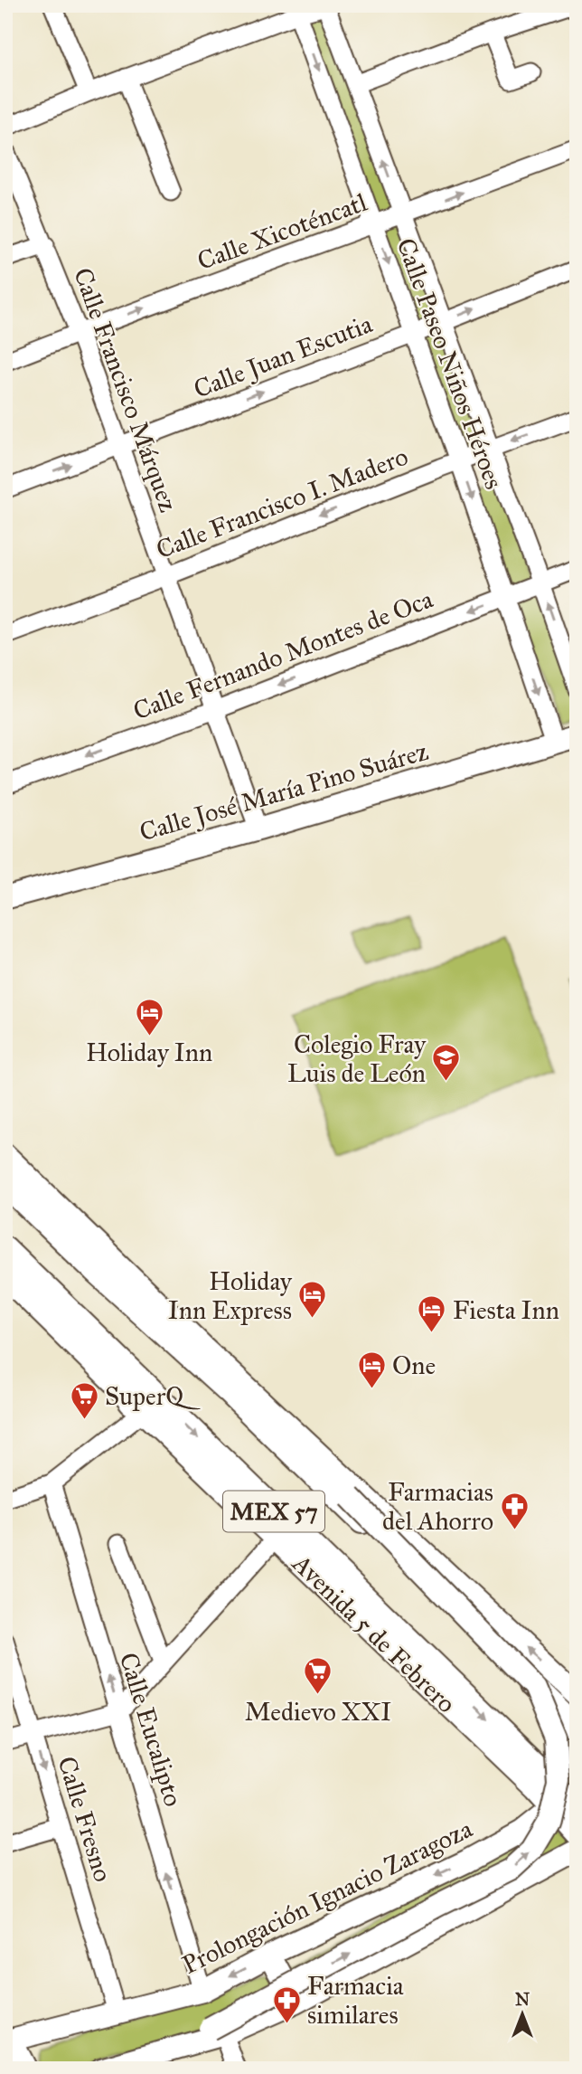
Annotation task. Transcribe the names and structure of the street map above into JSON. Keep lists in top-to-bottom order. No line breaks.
{"streets":{"highway":["MEX 57","Avenida 5 de Febrero"],"main road":["Calle José María Pino Suárez","Prolongación Ignacio Zaragoza"],"street":["Calle Xicoténcatl","Calle Juan Escutia","Calle Paseo Niños Héroes","Calle Francisco Márquez","Calle Francisco I. Madero","Calle Fernando Montes de Oca","Calle Eucalipto","Calle Fresno"]},"crossings":[["Calle Xicoténcatl","Calle Paseo Niños Héroes"],["Calle Xicoténcatl","Calle Francisco Márquez"],["Calle Juan Escutia","Calle Paseo Niños Héroes"],["Calle Juan Escutia","Calle Francisco Márquez"],["Calle Paseo Niños Héroes","Calle Francisco I. Madero"],["Calle Paseo Niños Héroes","Calle Fernando Montes de Oca"],["Calle Paseo Niños Héroes","Calle José María Pino Suárez"],["Calle Francisco Márquez","Calle Francisco I. Madero"],["Calle Francisco Márquez","Calle Fernando Montes de Oca"],["Calle Francisco Márquez","Calle José María Pino Suárez"],["Avenida 5 de Febrero","Prolongación Ignacio Zaragoza"],["Calle Eucalipto","Prolongación Ignacio Zaragoza"],["Calle Fresno","Prolongación Ignacio Zaragoza"]],"one_way":["Calle Juan Escutia","Calle Francisco I. Madero","Calle Fernando Montes de Oca","Calle Eucalipto"],"places":{"hotel":["Holiday Inn","Holiday Inn Express","Fiesta Inn","One"],"school or university":["Colegio Fray Luis de León"],"supermarket":["SuperQ","Medievo XXI"],"pharmacy":["Farmacias del Ahorro","Farmacia similares"]},"north":"top"}
